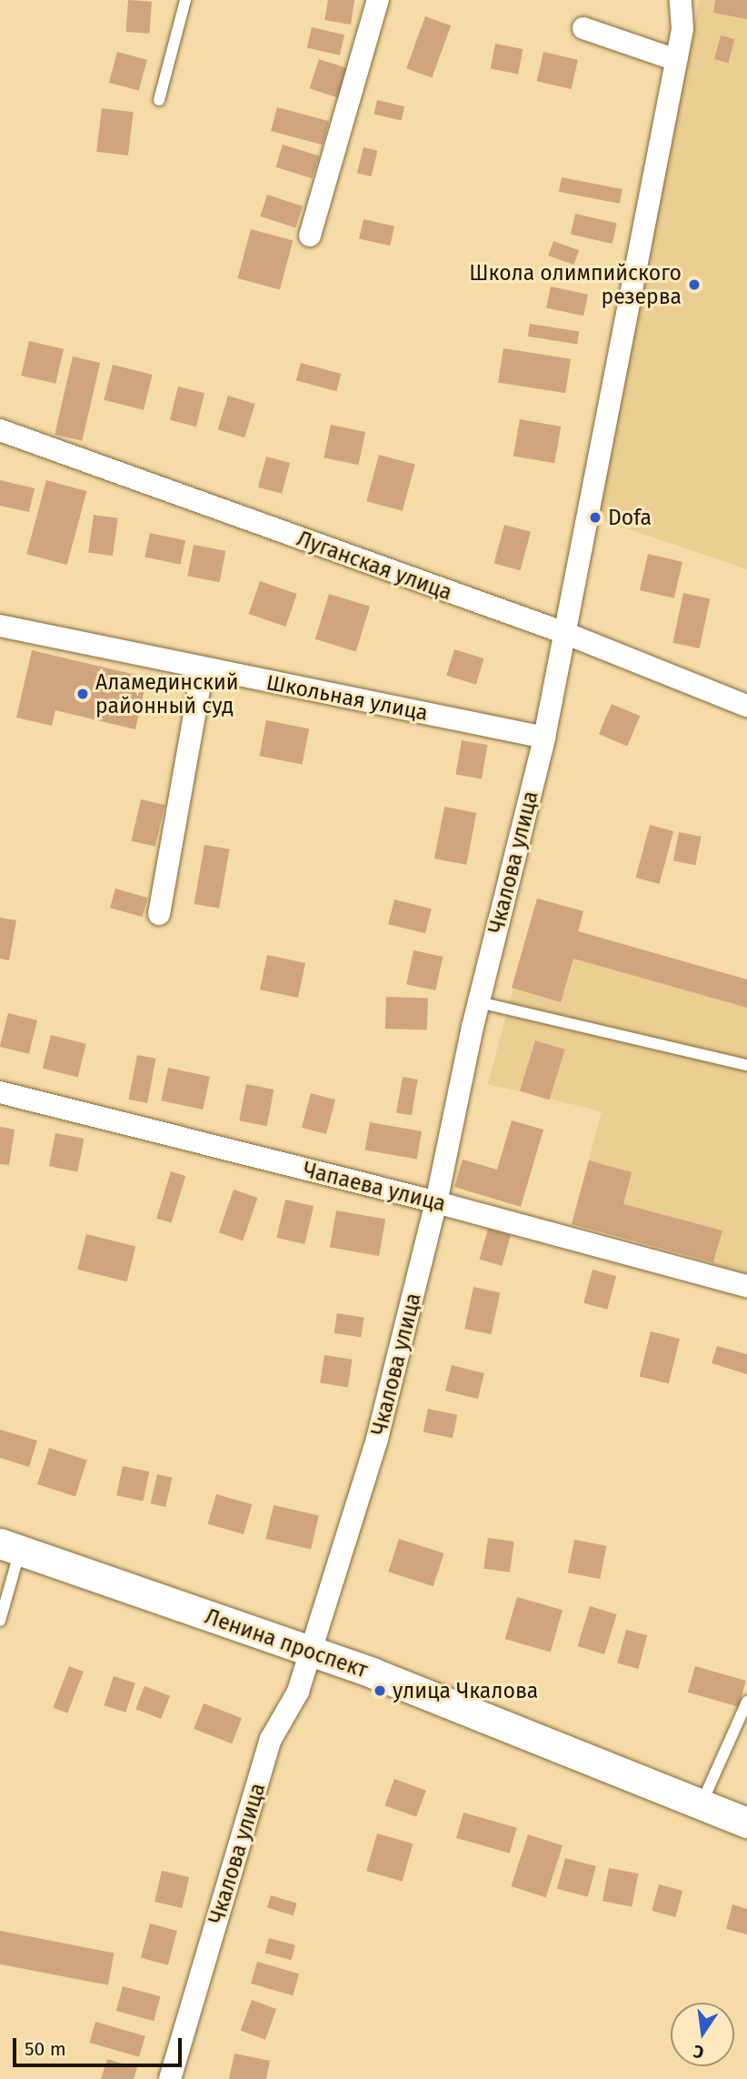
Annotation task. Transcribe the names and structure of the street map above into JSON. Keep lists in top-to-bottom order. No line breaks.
{"streets":{"main road":["Ленина проспект"],"street":["Луганская улица","Школьная улица","Чкалова улица","Чапаева улица"]},"crossings":[["Луганская улица","Чкалова улица"],["Школьная улица","Чкалова улица"],["Чкалова улица","Чапаева улица"],["Чкалова улица","Ленина проспект"]],"places":["Школа олимпийского резерва","Dofa","Аламединский районный суд","улица Чкалова"],"scale_bar":"50 m","north":"bottom"}
